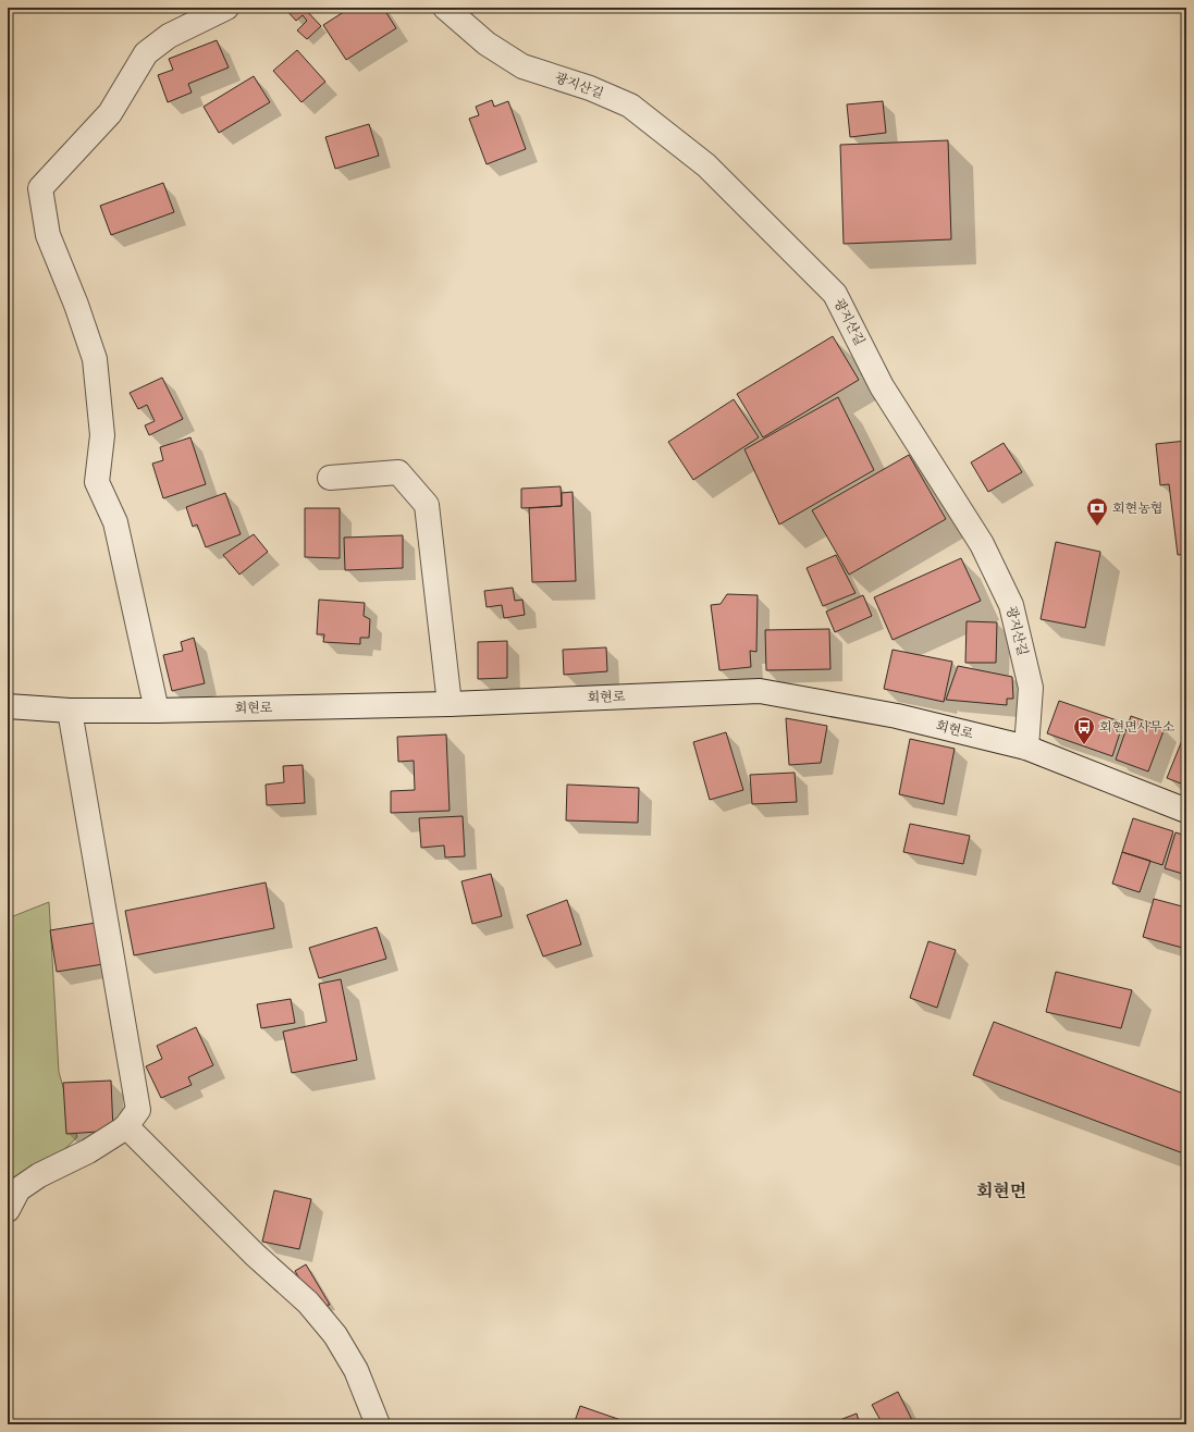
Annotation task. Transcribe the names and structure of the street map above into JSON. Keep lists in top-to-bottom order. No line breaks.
{"streets":{"street":["광지산길","회현로"]},"crossings":[["광지산길","회현로"]],"districts":["회현면"],"places":{"bank":["회현농협"],"bus stop":["회현면사무소"]}}
